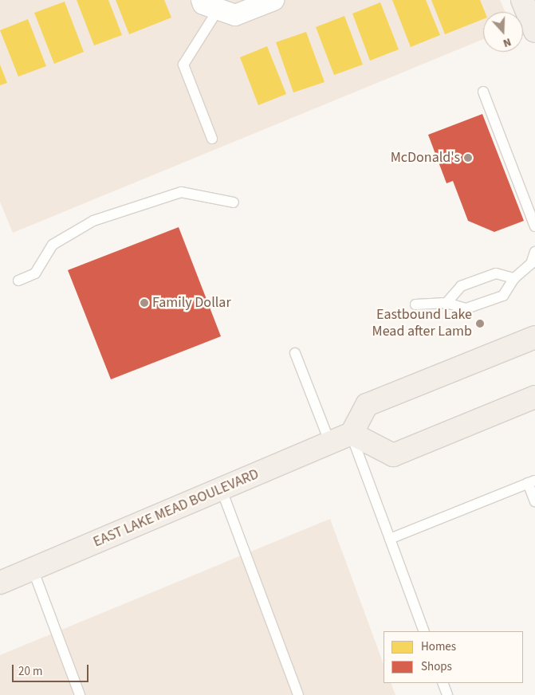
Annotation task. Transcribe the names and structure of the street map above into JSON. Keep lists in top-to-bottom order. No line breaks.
{"streets":{"main road":["EAST LAKE MEAD BOULEVARD"]},"places":["McDonald's","Family Dollar","Eastbound Lake Mead after Lamb"],"legend":["Homes","Shops"],"scale_bar":"20 m","north":"bottom"}
